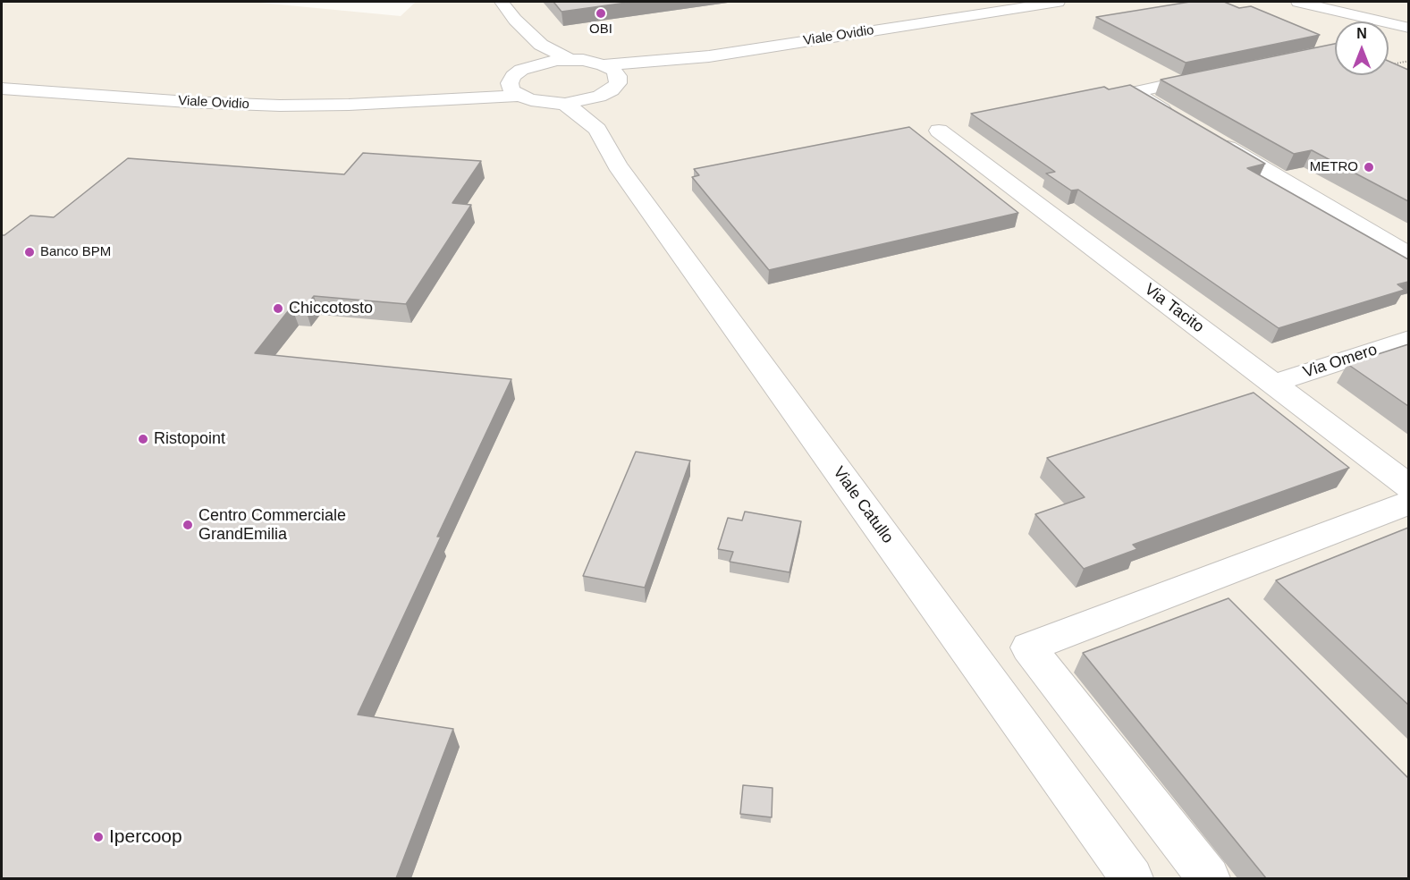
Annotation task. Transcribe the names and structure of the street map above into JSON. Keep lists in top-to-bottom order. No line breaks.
{"streets":{"street":["Viale Ovidio","Via Tacito","Via Omero","Viale Catullo"]},"crossings":[["Via Tacito","Via Omero"]],"places":["OBI","METRO","Banco BPM","Chiccotosto","Ristopoint","Centro Commerciale GrandEmilia","Ipercoop"],"north":"top"}
